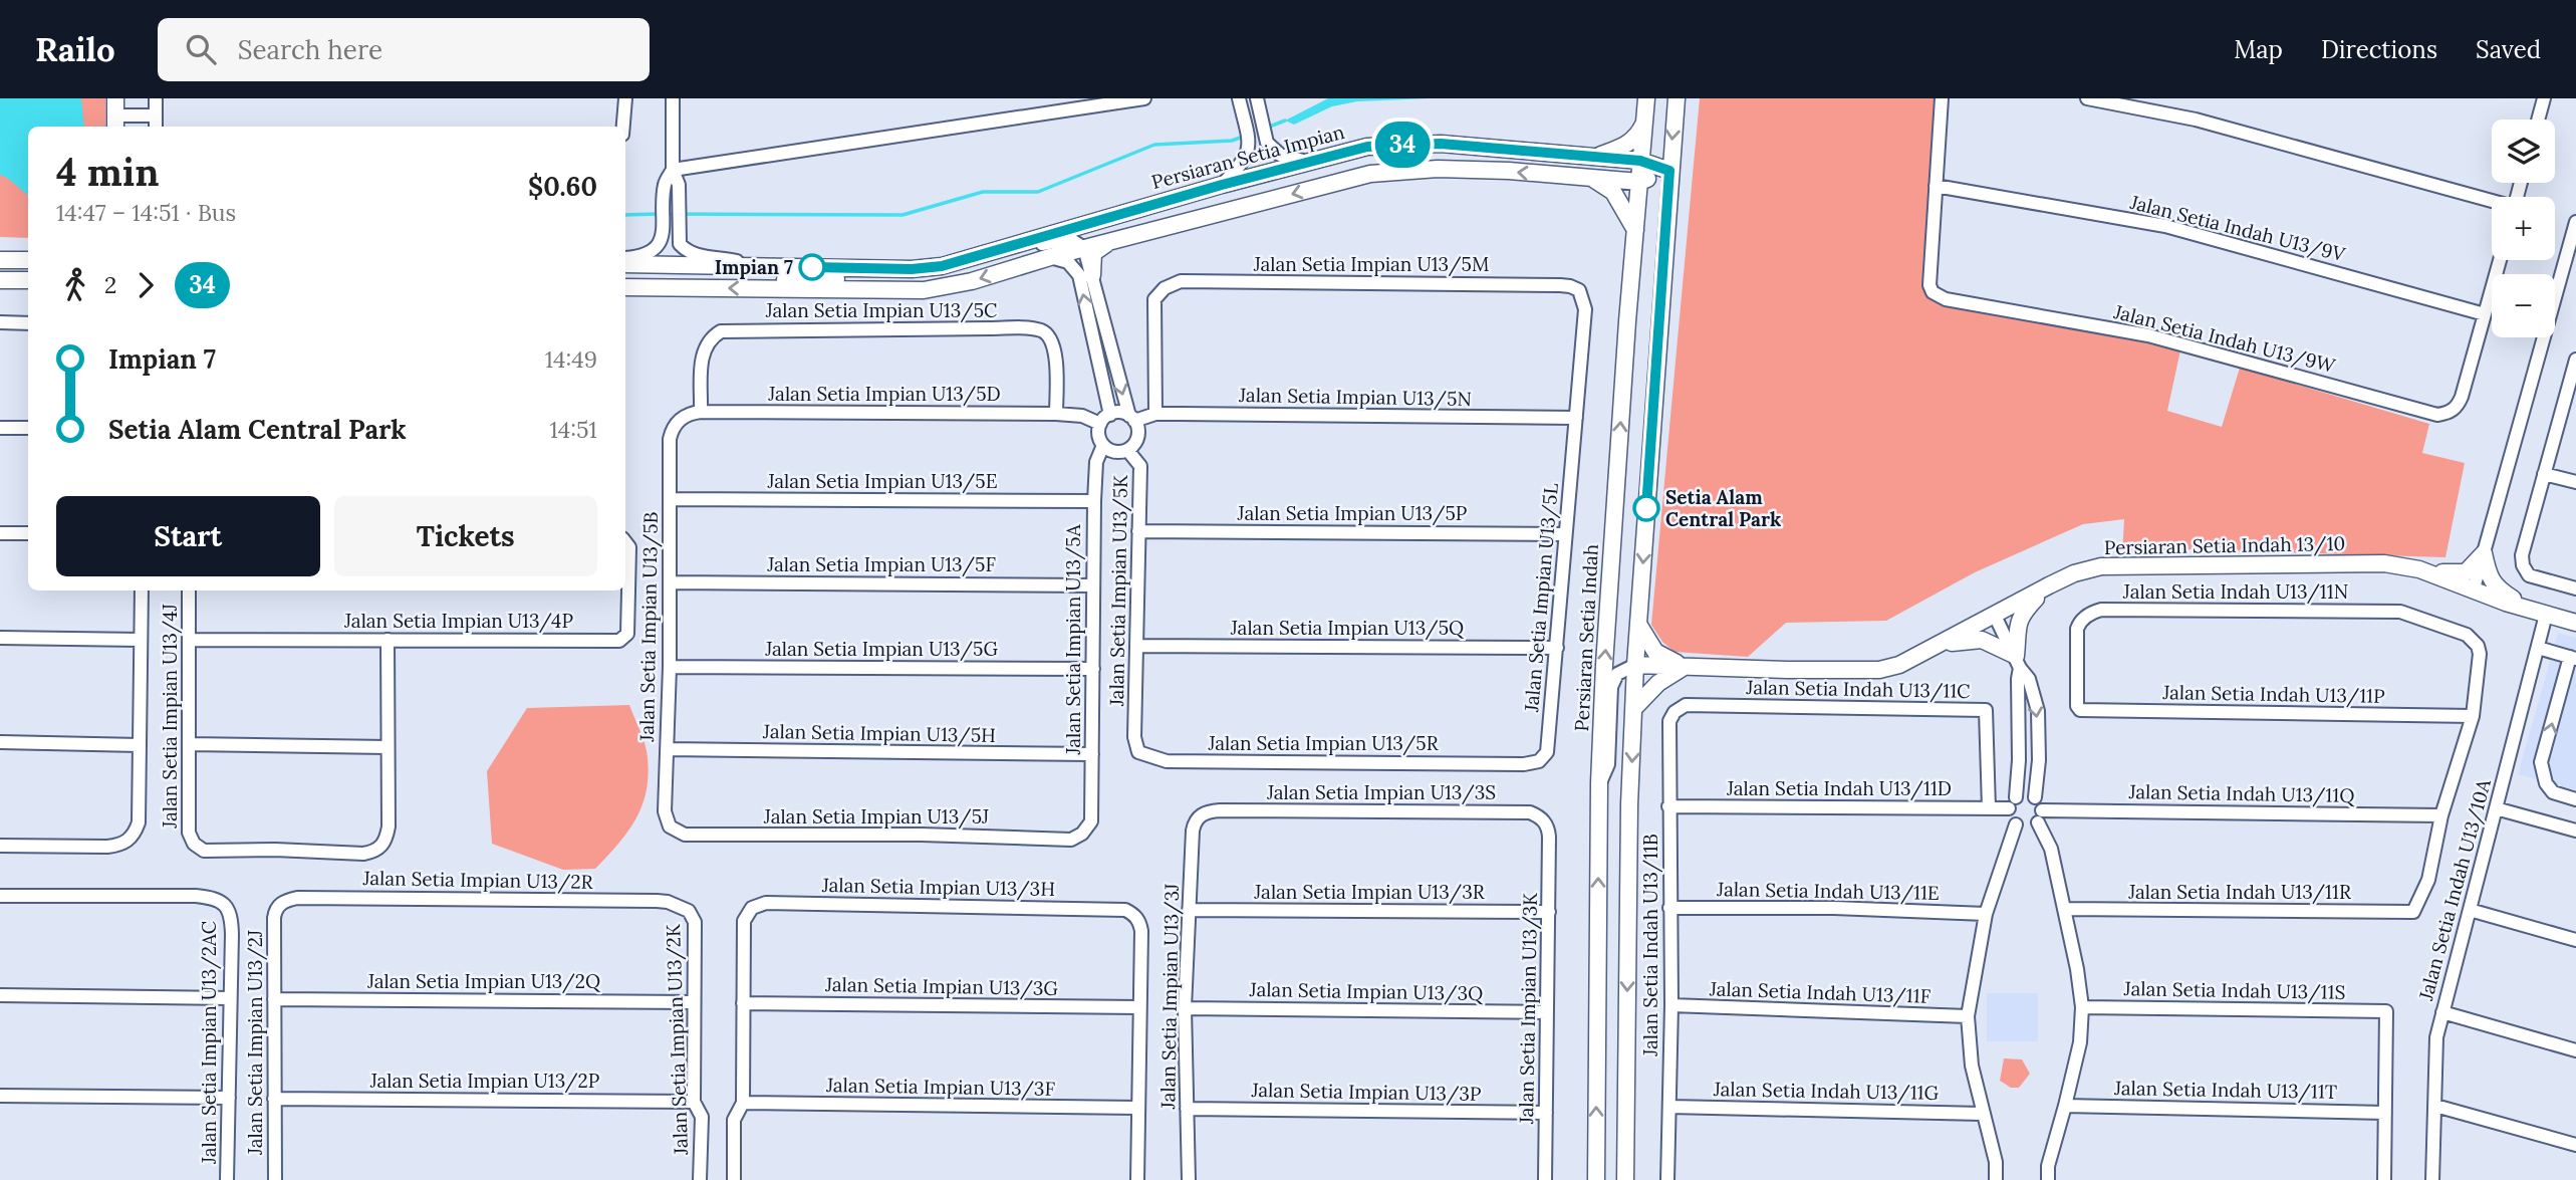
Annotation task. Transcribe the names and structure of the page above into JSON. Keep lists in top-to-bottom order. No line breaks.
{"streets":{"street":["Persiaran Setia Impian","Jalan Setia Indah U13/9V","Jalan Setia Impian U13/5M","Jalan Setia Impian U13/5C","Jalan Setia Indah U13/9W","Jalan Setia Impian U13/5D","Jalan Setia Impian U13/5N","Jalan Setia Impian U13/5E","Jalan Setia Impian U13/5P","Persiaran Setia Indah 13/10","Jalan Setia Impian U13/5F","Jalan Setia Impian U13/5K","Jalan Setia Indah U13/11N","Jalan Setia Impian U13/5L","Jalan Setia Impian U13/4P","Jalan Setia Impian U13/5B","Jalan Setia Impian U13/5Q","Persiaran Setia Indah","Jalan Setia Impian U13/5A","Jalan Setia Impian U13/5G","Jalan Setia Indah U13/11C","Jalan Setia Indah U13/11P","Jalan Setia Impian U13/4J","Jalan Setia Impian U13/5H","Jalan Setia Impian U13/5R","Jalan Setia Indah U13/11D","Jalan Setia Impian U13/3S","Jalan Setia Indah U13/11Q","Jalan Setia Impian U13/5J","Jalan Setia Impian U13/2R","Jalan Setia Impian U13/3H","Jalan Setia Indah U13/10A","Jalan Setia Indah U13/11E","Jalan Setia Impian U13/3R","Jalan Setia Indah U13/11R","Jalan Setia Indah U13/11B","Jalan Setia Impian U13/2Q","Jalan Setia Impian U13/3G","Jalan Setia Indah U13/11S","Jalan Setia Impian U13/3Q","Jalan Setia Indah U13/11F","Jalan Setia Impian U13/3J","Jalan Setia Impian U13/3K","Jalan Setia Impian U13/2K","Jalan Setia Impian U13/2AC","Jalan Setia Impian U13/2J","Jalan Setia Impian U13/2P","Jalan Setia Impian U13/3F","Jalan Setia Indah U13/11T","Jalan Setia Indah U13/11G","Jalan Setia Impian U13/3P"]},"crossings":[["Persiaran Setia Impian","Persiaran Setia Indah"],["Jalan Setia Indah U13/9V","Jalan Setia Indah U13/9W"],["Jalan Setia Impian U13/5M","Jalan Setia Impian U13/5N"],["Jalan Setia Impian U13/5M","Jalan Setia Impian U13/5L"],["Jalan Setia Impian U13/5C","Jalan Setia Impian U13/5D"],["Jalan Setia Impian U13/5D","Jalan Setia Impian U13/5N"],["Jalan Setia Impian U13/5D","Jalan Setia Impian U13/5K"],["Jalan Setia Impian U13/5D","Jalan Setia Impian U13/5B"],["Jalan Setia Impian U13/5D","Jalan Setia Impian U13/5A"],["Jalan Setia Impian U13/5N","Jalan Setia Impian U13/5K"],["Jalan Setia Impian U13/5N","Jalan Setia Impian U13/5L"],["Jalan Setia Impian U13/5N","Jalan Setia Impian U13/5A"],["Jalan Setia Impian U13/5E","Jalan Setia Impian U13/5B"],["Jalan Setia Impian U13/5E","Jalan Setia Impian U13/5A"],["Jalan Setia Impian U13/5P","Jalan Setia Impian U13/5K"],["Jalan Setia Impian U13/5P","Jalan Setia Impian U13/5L"],["Persiaran Setia Indah 13/10","Jalan Setia Indah U13/10A"],["Jalan Setia Impian U13/5F","Jalan Setia Impian U13/5B"],["Jalan Setia Impian U13/5F","Jalan Setia Impian U13/5A"],["Jalan Setia Impian U13/5K","Jalan Setia Impian U13/5Q"],["Jalan Setia Impian U13/5K","Jalan Setia Impian U13/5A"],["Jalan Setia Impian U13/5K","Jalan Setia Impian U13/5R"],["Jalan Setia Indah U13/11N","Jalan Setia Indah U13/11P"],["Jalan Setia Impian U13/5L","Jalan Setia Impian U13/5Q"],["Jalan Setia Impian U13/5L","Jalan Setia Impian U13/5R"],["Jalan Setia Impian U13/4P","Jalan Setia Impian U13/4J"],["Jalan Setia Impian U13/5B","Jalan Setia Impian U13/5G"],["Jalan Setia Impian U13/5B","Jalan Setia Impian U13/5H"],["Jalan Setia Impian U13/5B","Jalan Setia Impian U13/5J"],["Jalan Setia Impian U13/5A","Jalan Setia Impian U13/5G"],["Jalan Setia Impian U13/5A","Jalan Setia Impian U13/5H"],["Jalan Setia Impian U13/5A","Jalan Setia Impian U13/5J"],["Jalan Setia Indah U13/11C","Jalan Setia Indah U13/11D"],["Jalan Setia Indah U13/11C","Jalan Setia Indah U13/11B"],["Jalan Setia Indah U13/11D","Jalan Setia Indah U13/11Q"],["Jalan Setia Indah U13/11D","Jalan Setia Indah U13/11B"],["Jalan Setia Impian U13/3S","Jalan Setia Impian U13/3J"],["Jalan Setia Impian U13/3S","Jalan Setia Impian U13/3K"],["Jalan Setia Indah U13/11Q","Jalan Setia Indah U13/11R"],["Jalan Setia Impian U13/2R","Jalan Setia Impian U13/2K"],["Jalan Setia Impian U13/2R","Jalan Setia Impian U13/2J"],["Jalan Setia Impian U13/3H","Jalan Setia Impian U13/3G"],["Jalan Setia Indah U13/11E","Jalan Setia Indah U13/11B"],["Jalan Setia Impian U13/3R","Jalan Setia Impian U13/3J"],["Jalan Setia Impian U13/3R","Jalan Setia Impian U13/3K"],["Jalan Setia Indah U13/11B","Jalan Setia Indah U13/11F"],["Jalan Setia Indah U13/11B","Jalan Setia Indah U13/11G"],["Jalan Setia Impian U13/2Q","Jalan Setia Impian U13/2K"],["Jalan Setia Impian U13/2Q","Jalan Setia Impian U13/2J"],["Jalan Setia Indah U13/11S","Jalan Setia Indah U13/11T"],["Jalan Setia Impian U13/3Q","Jalan Setia Impian U13/3J"],["Jalan Setia Impian U13/3Q","Jalan Setia Impian U13/3K"],["Jalan Setia Impian U13/3J","Jalan Setia Impian U13/3P"],["Jalan Setia Impian U13/3K","Jalan Setia Impian U13/3P"],["Jalan Setia Impian U13/2K","Jalan Setia Impian U13/2P"],["Jalan Setia Impian U13/2J","Jalan Setia Impian U13/2P"]],"places":["Impian 7","Setia Alam Central Park"],"lines":["bus line 34"],"page":{"header":"Railo","search":"Search here","nav":["Map","Directions","Saved"],"on_map":"34","map_buttons":["+","−"],"heading":["4 min","14:47 – 14:51 · Bus","$0.60"],"legs":["2","34"],"list":[{"name":"Impian 7","value":"14:49"},{"name":"Setia Alam Central Park","value":"14:51"}],"buttons":["Start","Tickets"]}}
